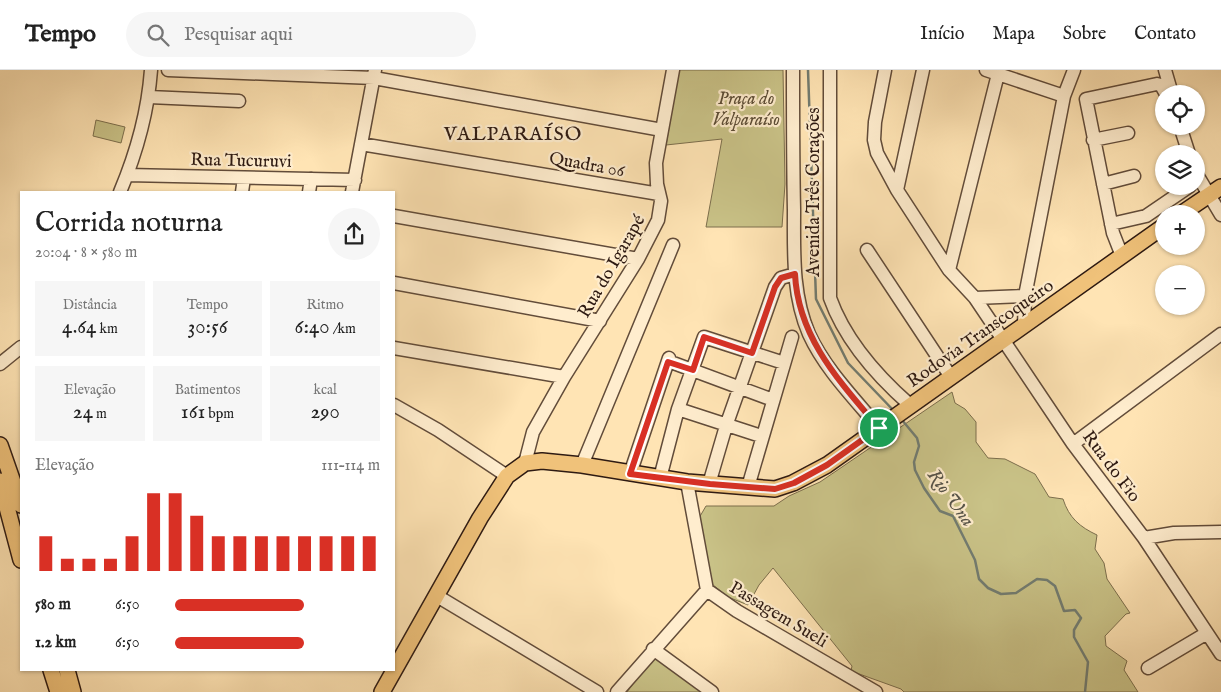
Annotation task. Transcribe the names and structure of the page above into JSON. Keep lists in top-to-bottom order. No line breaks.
{"streets":{"main road":["Rodovia Transcoqueiro"],"street":["Rua Tucuruvi","Quadra 06","Avenida Três Corações","Rua do Igarapé","Rua do Fio","Passagem Sueli"]},"crossings":[["Quadra 06","Rua do Igarapé"],["Avenida Três Corações","Rodovia Transcoqueiro"],["Rua do Igarapé","Rodovia Transcoqueiro"],["Rodovia Transcoqueiro","Rua do Fio"],["Rodovia Transcoqueiro","Passagem Sueli"]],"districts":["VALPARAÍSO"],"water":["Rio Una"],"parks":["Praça do Valparaíso"],"page":{"header":"Tempo","search":"Pesquisar aqui","nav":["Início","Mapa","Sobre","Contato"],"map_buttons":["+","−"],"heading":["Corrida noturna","20:04 · 8 × 580 m"],"stats":[["Distância","4.64 km"],["Tempo","30:56"],["Ritmo","6:40 /km"],["Elevação","24 m"],["Batimentos","161 bpm"],["kcal","290"]],"chart":["Elevação","111–114 m"],"list":[{"name":"580 m","note":"6:50"},{"name":"1.2 km","note":"6:50"}]}}
